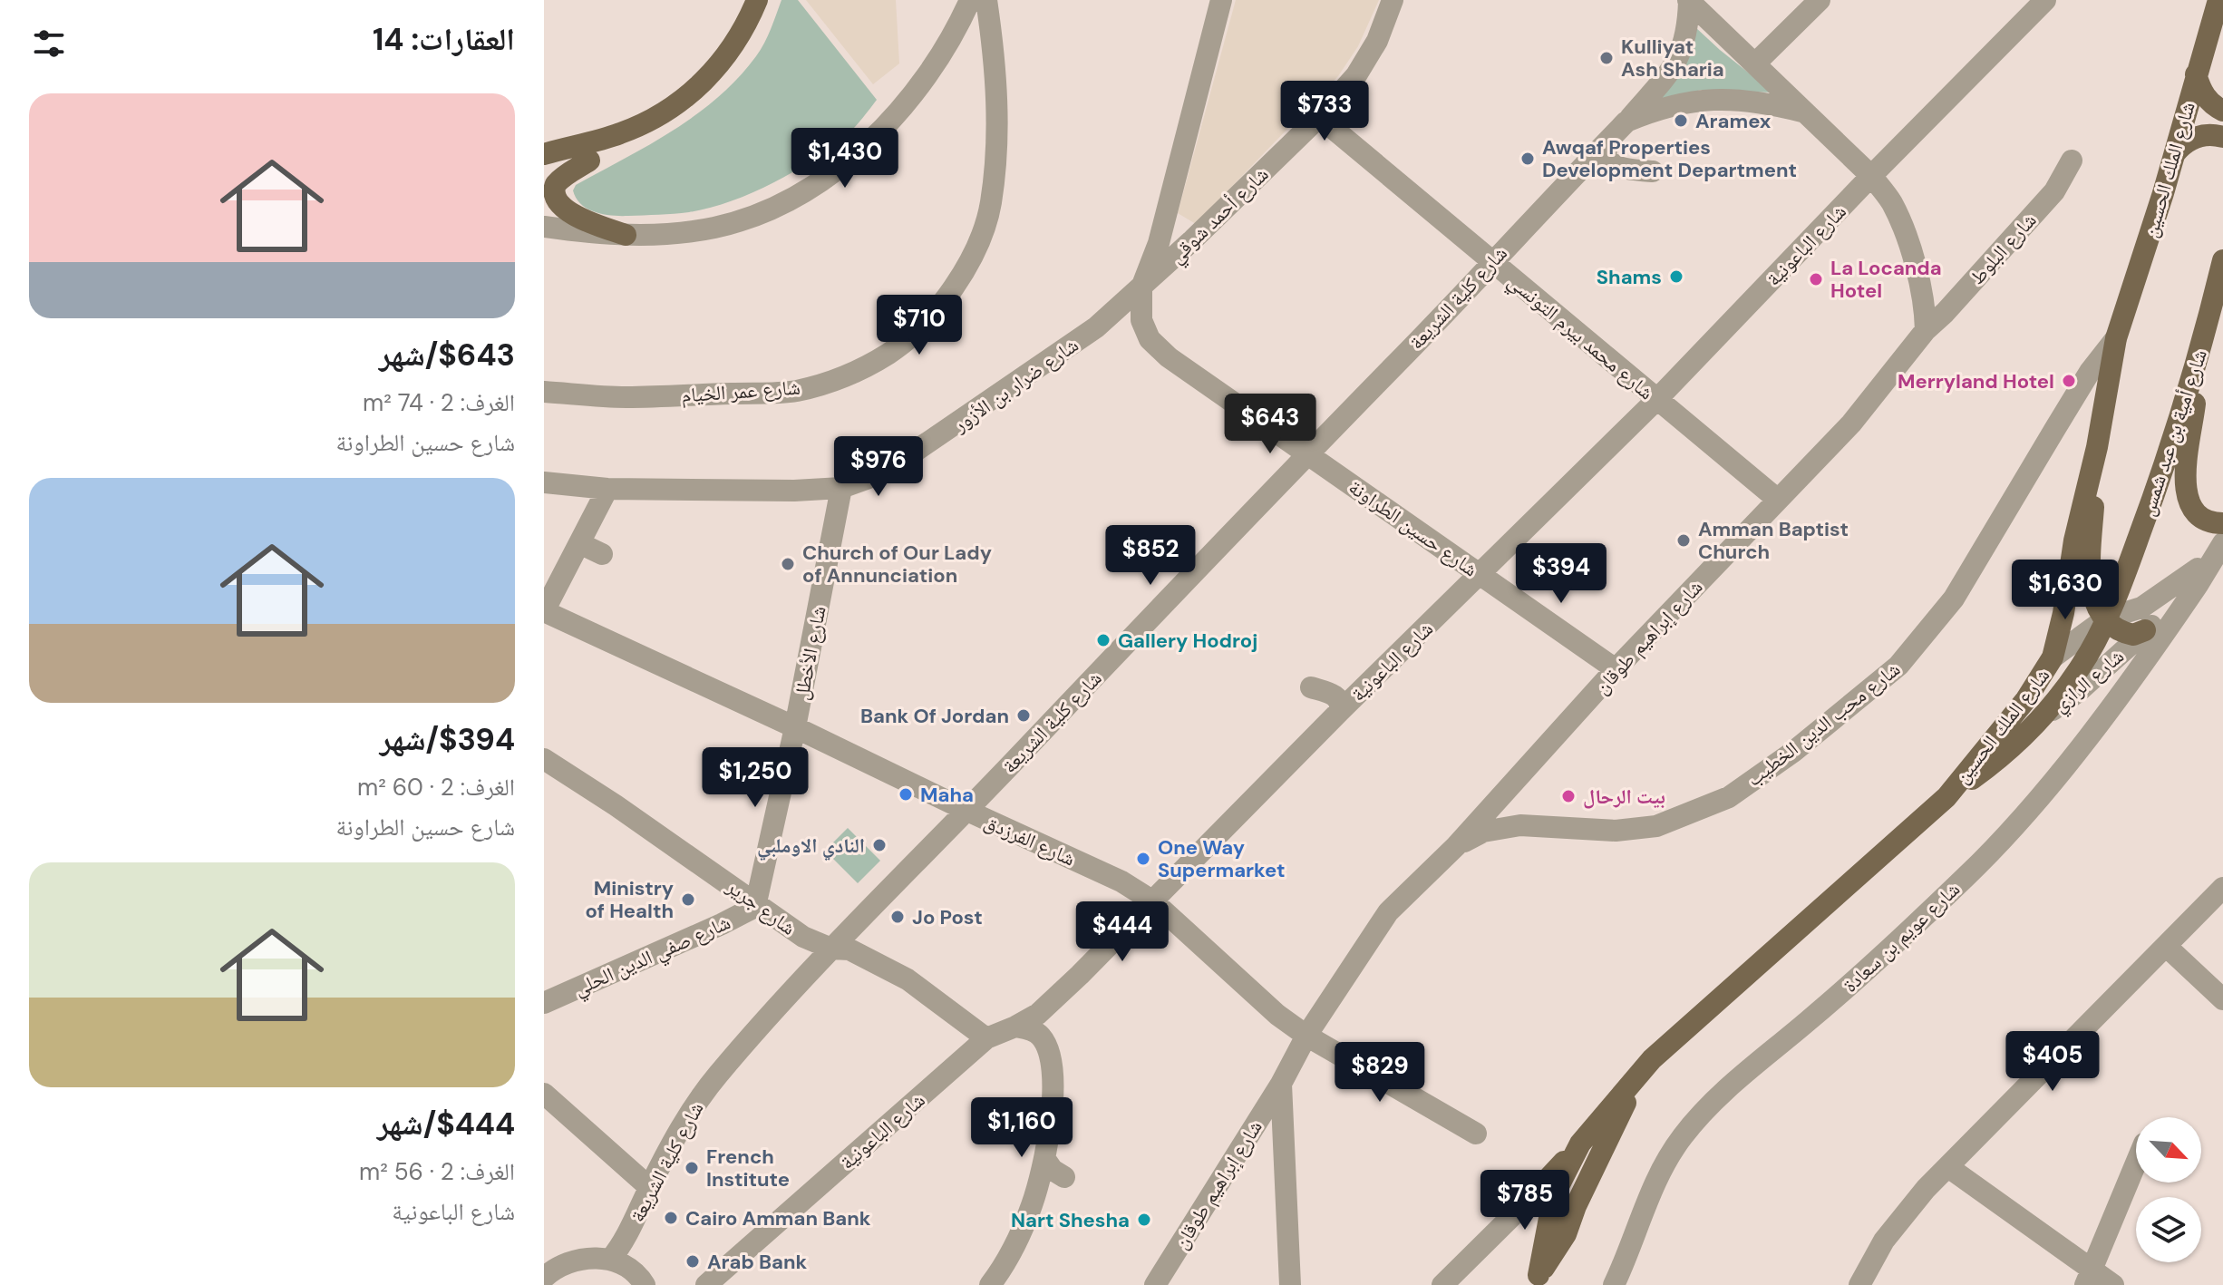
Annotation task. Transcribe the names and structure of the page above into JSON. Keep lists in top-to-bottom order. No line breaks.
{"streets":{"main road":["شارع الملك الحسين","شارع أمية بن عبد شمس"],"street":["شارع أحمد شوقي","شارع الباعونية","شارع البلوط","شارع كلية الشريعة","شارع محمد بيرم التونسي","شارع ضرار بن الأزور","شارع عمر الخيام","شارع حسين الطراونة","شارع إبراهيم طوقان","شارع الأخطل","شارع الرازي","شارع محب الدين الخطيب","شارع الفرزدق","شارع جرير","شارع عويم بن سعادة","شارع صفي الدين الحلي"]},"crossings":[["شارع الملك الحسين","شارع أمية بن عبد شمس"],["شارع الملك الحسين","شارع الرازي"],["شارع الملك الحسين","شارع محب الدين الخطيب"],["شارع أحمد شوقي","شارع محمد بيرم التونسي"],["شارع أحمد شوقي","شارع ضرار بن الأزور"],["شارع أحمد شوقي","شارع حسين الطراونة"],["شارع الباعونية","شارع محمد بيرم التونسي"],["شارع الباعونية","شارع حسين الطراونة"],["شارع الباعونية","شارع الفرزدق"],["شارع الباعونية","شارع جرير"],["شارع البلوط","شارع إبراهيم طوقان"],["شارع كلية الشريعة","شارع محمد بيرم التونسي"],["شارع كلية الشريعة","شارع حسين الطراونة"],["شارع كلية الشريعة","شارع الفرزدق"],["شارع كلية الشريعة","شارع جرير"],["شارع محمد بيرم التونسي","شارع إبراهيم طوقان"],["شارع ضرار بن الأزور","شارع حسين الطراونة"],["شارع ضرار بن الأزور","شارع الأخطل"],["شارع أمية بن عبد شمس","شارع الرازي"],["شارع حسين الطراونة","شارع إبراهيم طوقان"],["شارع إبراهيم طوقان","شارع محب الدين الخطيب"],["شارع إبراهيم طوقان","شارع الفرزدق"],["شارع الأخطل","شارع الفرزدق"],["شارع الأخطل","شارع جرير"],["شارع الأخطل","شارع صفي الدين الحلي"],["شارع الرازي","شارع عويم بن سعادة"],["شارع جرير","شارع صفي الدين الحلي"]],"places":["Kulliyat Ash Sharia","Aramex","Awqaf Properties Development Department","Shams","La Locanda Hotel","Merryland Hotel","Amman Baptist Church","Church of Our Lady of Annunciation","Gallery Hodroj","Bank Of Jordan","Maha","بيت الرحال","النادي الاوملبي","One Way Supermarket","Ministry of Health","Jo Post","French Institute","Cairo Amman Bank","Nart Shesha","Arab Bank"],"north":"bottom right","page":{"heading":"العقارات: 14","price":["$733","$1,430","$710","$643","$976","$852","$394","$1,630","$1,250","$444","$405","$829","$1,160","$785"],"list":[{"name":"$643/شهر","note":"الغرف: 2 · 74 m² · شارع حسين الطراونة"},{"name":"$394/شهر","note":"الغرف: 2 · 60 m² · شارع حسين الطراونة"},{"name":"$444/شهر","note":"الغرف: 2 · 56 m² · شارع الباعونية"}]}}
